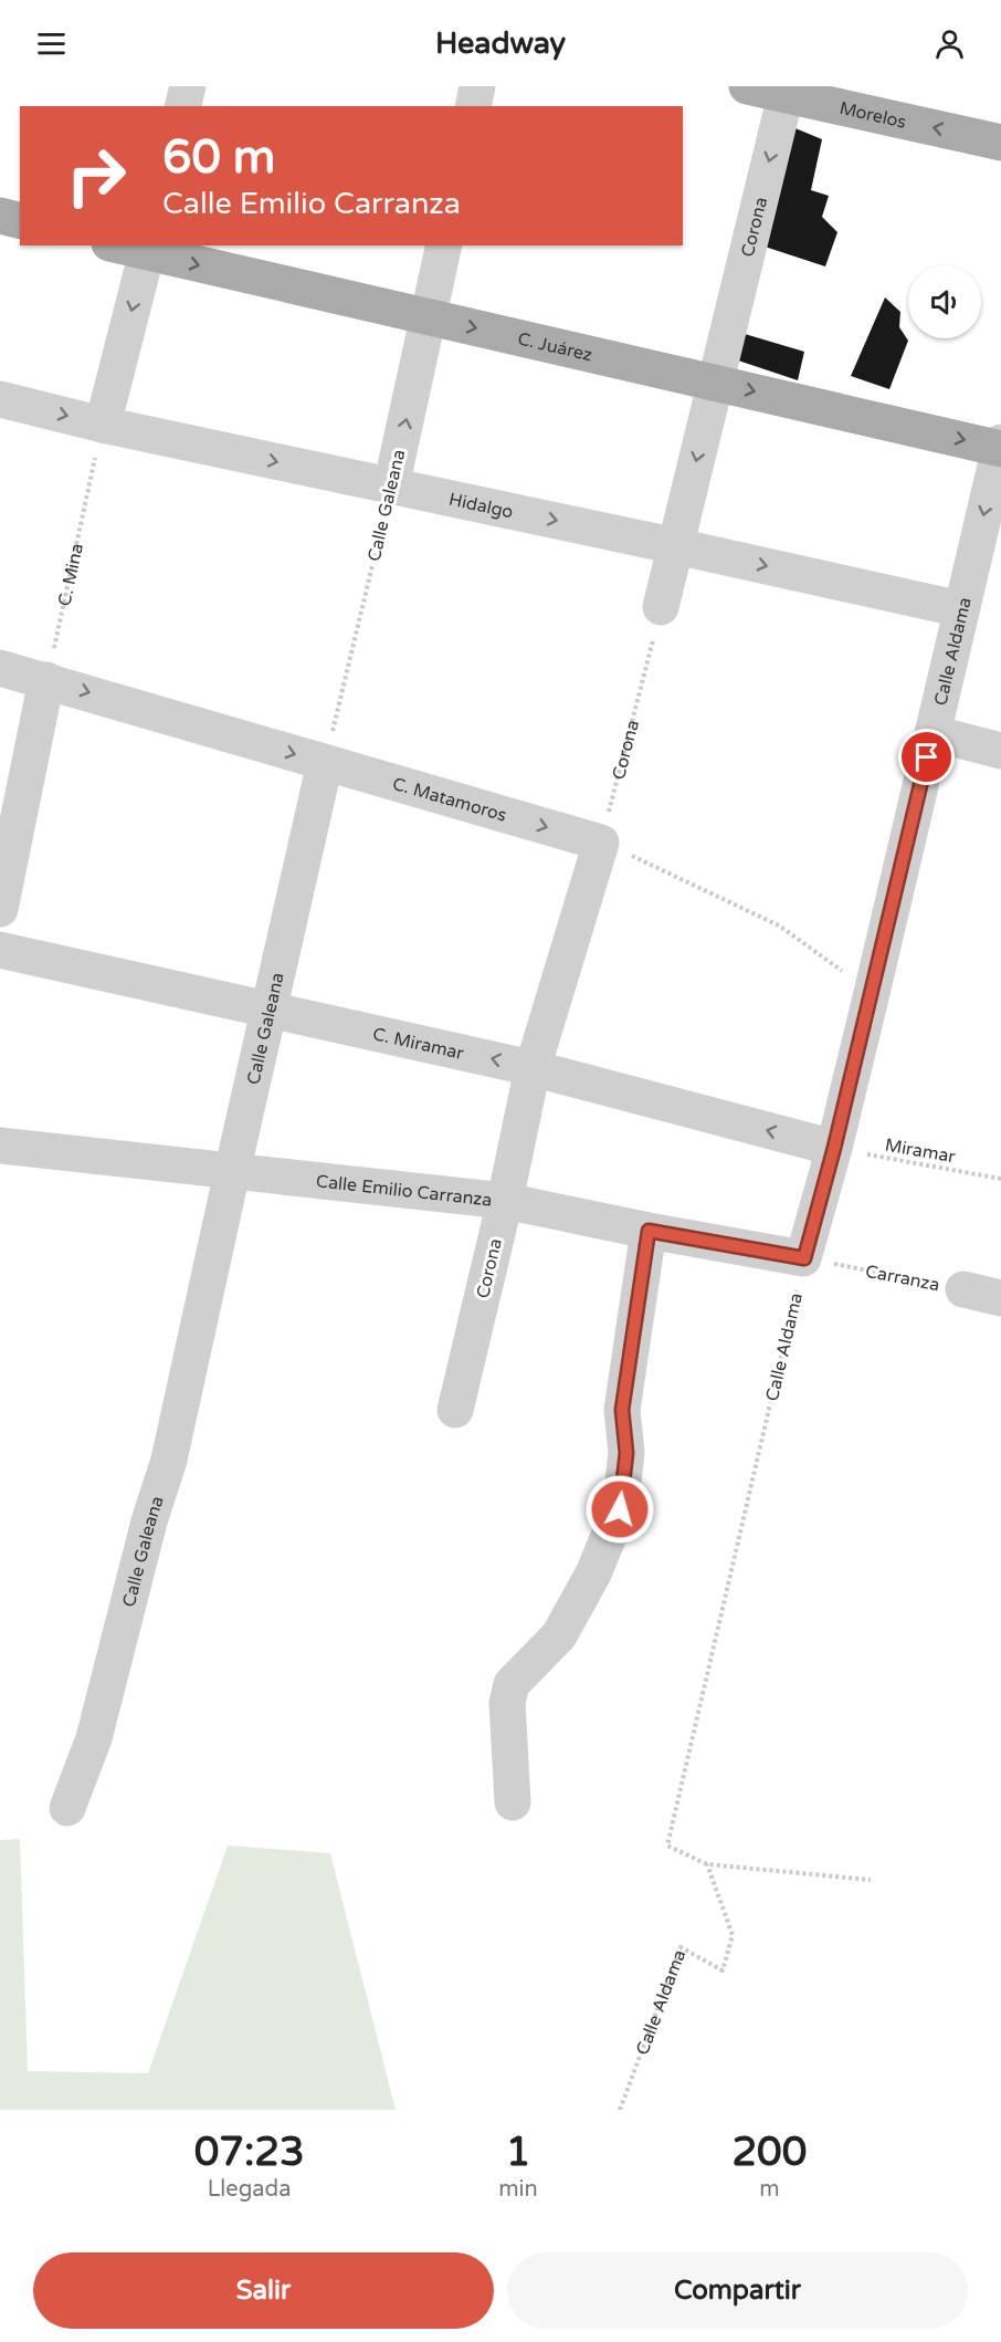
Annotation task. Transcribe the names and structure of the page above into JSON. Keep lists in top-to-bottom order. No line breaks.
{"streets":{"main road":["Morelos","C. Juárez"],"street":["Corona","Calle Galeana","Hidalgo","Calle Aldama","C. Matamoros","C. Miramar","Calle Emilio Carranza","Carranza"],"path":["C. Mina","Miramar"]},"crossings":[["Morelos","Corona"],["Corona","C. Juárez"],["Corona","Hidalgo"],["Corona","C. Matamoros"],["Corona","C. Miramar"],["Corona","Calle Emilio Carranza"],["C. Juárez","Calle Galeana"],["C. Juárez","Calle Aldama"],["Calle Galeana","Hidalgo"],["Calle Galeana","C. Matamoros"],["Calle Galeana","C. Miramar"],["Calle Galeana","Calle Emilio Carranza"],["Hidalgo","C. Mina"],["Hidalgo","Calle Aldama"],["C. Mina","C. Matamoros"],["Calle Aldama","C. Miramar"],["Calle Aldama","Miramar"],["Calle Aldama","Calle Emilio Carranza"],["Calle Aldama","Carranza"],["C. Miramar","Miramar"],["Calle Emilio Carranza","Carranza"]],"one_way":["Morelos","C. Juárez","Hidalgo","C. Matamoros","C. Miramar"],"page":{"header":"Headway","turn":["60 m","Calle Emilio Carranza"],"eta":["07:23","Llegada","1","min","200","m"],"buttons":["Salir","Compartir"]}}
